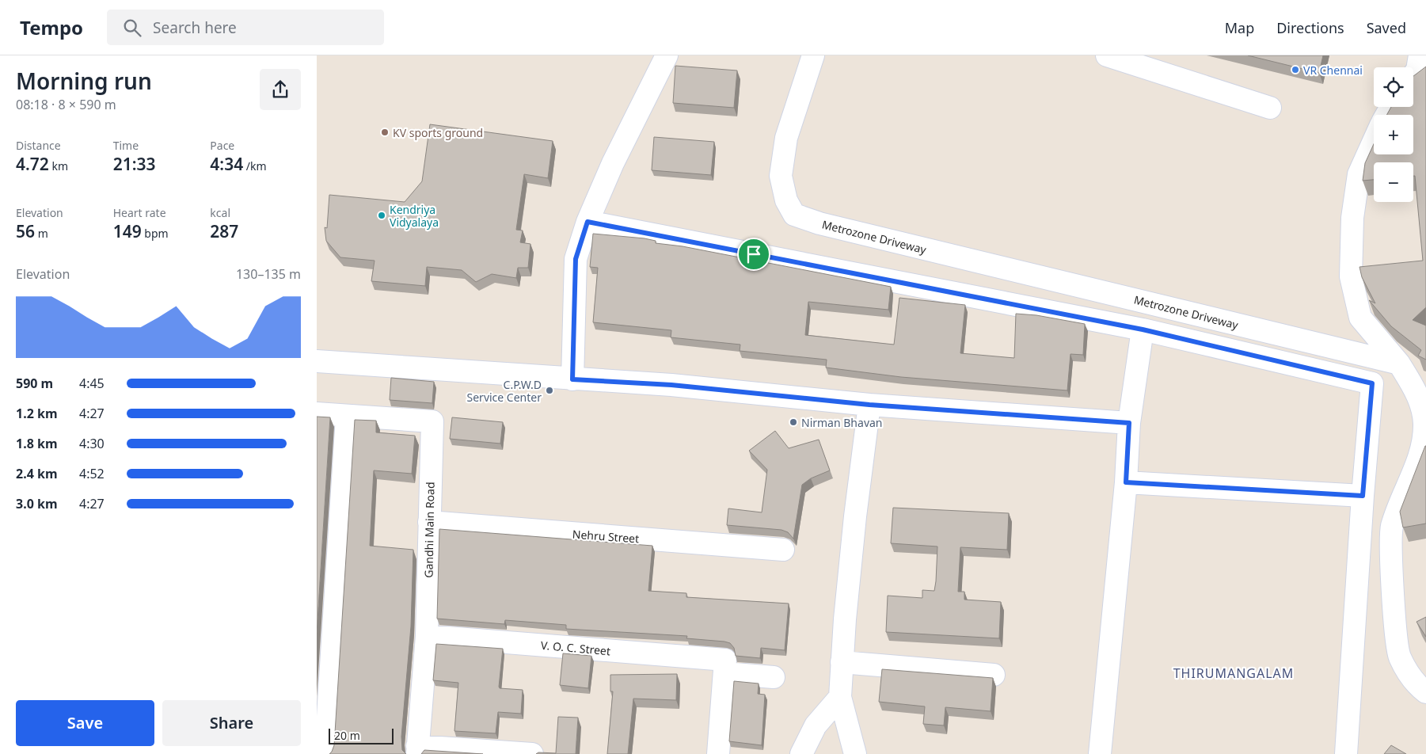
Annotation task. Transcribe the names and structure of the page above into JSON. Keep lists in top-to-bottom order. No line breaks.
{"streets":{"street":["Metrozone Driveway","Gandhi Main Road","Nehru Street","V. O. C. Street"]},"crossings":[["Gandhi Main Road","Nehru Street"],["Gandhi Main Road","V. O. C. Street"]],"districts":["THIRUMANGALAM"],"places":["VR Chennai","KV sports ground","Kendriya Vidyalaya","C.P.W.D Service Center","Nirman Bhavan"],"scale_bar":"20 m","page":{"header":"Tempo","search":"Search here","nav":["Map","Directions","Saved"],"heading":["Morning run","08:18 · 8 × 590 m"],"map_buttons":["+","−"],"stats":[["Distance","4.72 km"],["Time","21:33"],["Pace","4:34 /km"],["Elevation","56 m"],["Heart rate","149 bpm"],["kcal","287"]],"chart":["Elevation","130–135 m"],"list":[{"name":"590 m","note":"4:45"},{"name":"1.2 km","note":"4:27"},{"name":"1.8 km","note":"4:30"},{"name":"2.4 km","note":"4:52"},{"name":"3.0 km","note":"4:27"}],"buttons":["Save","Share"],"scale":"20 m"}}
